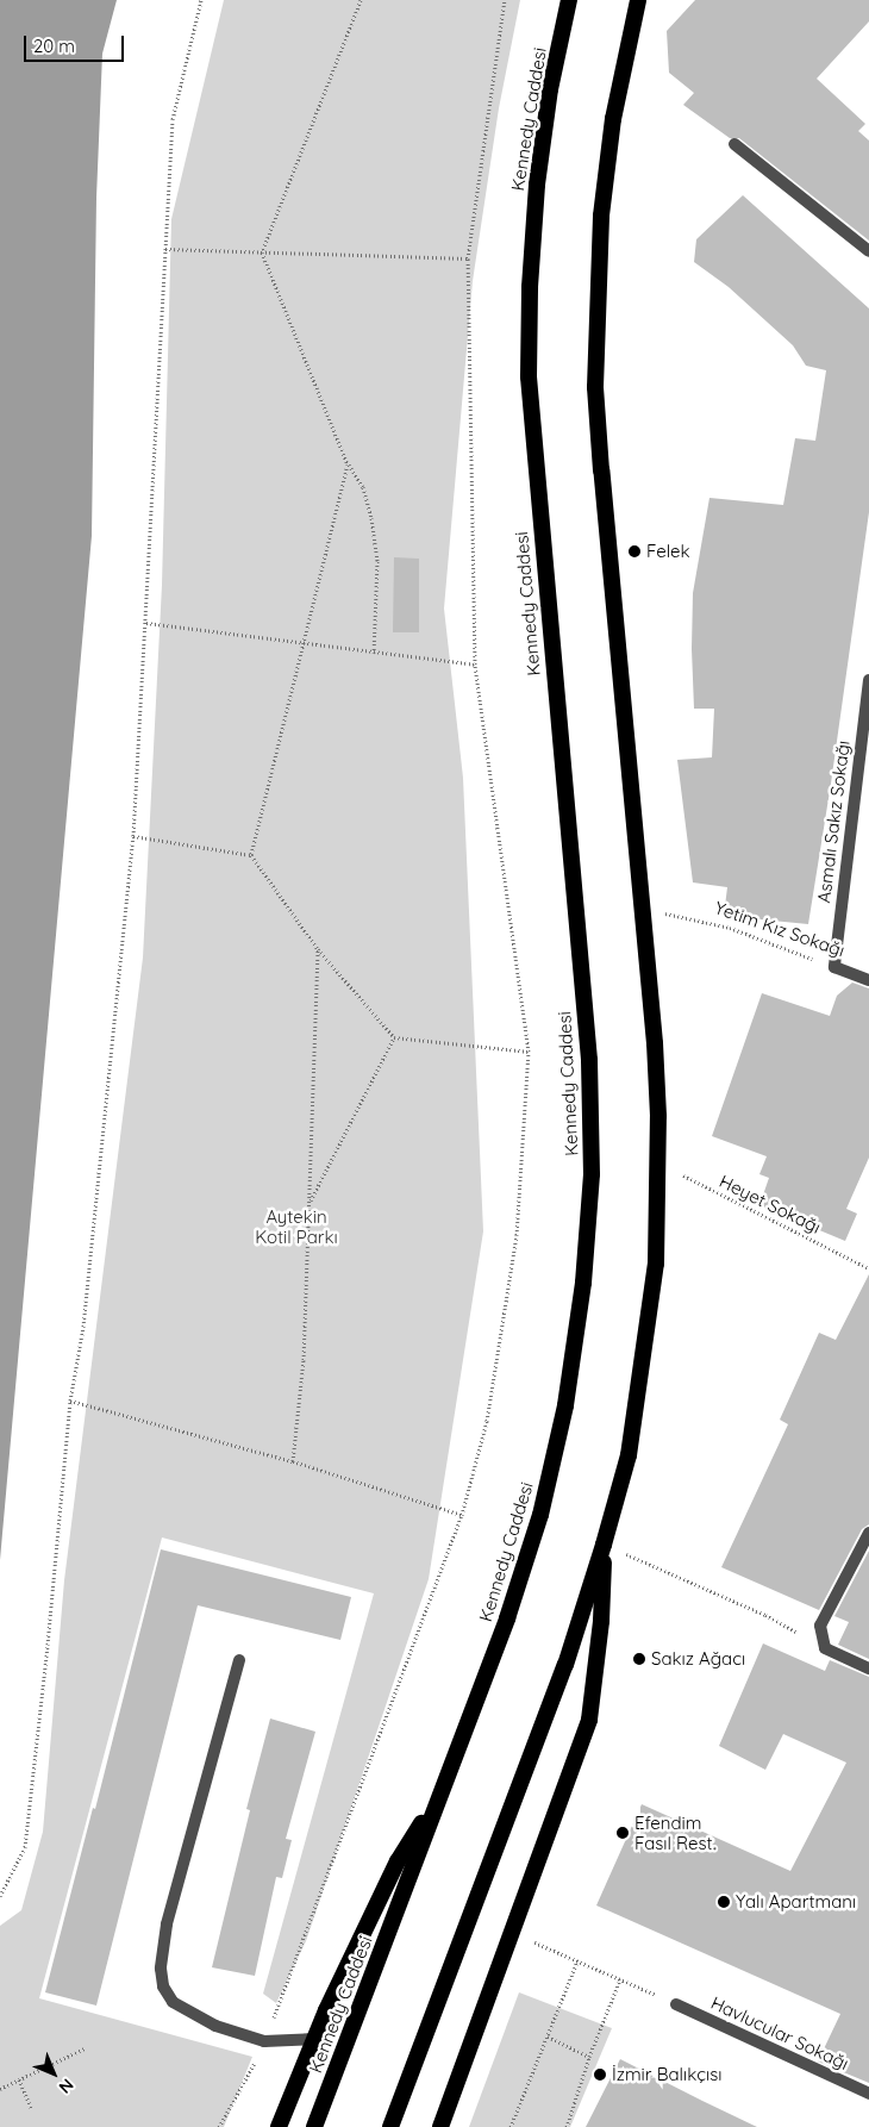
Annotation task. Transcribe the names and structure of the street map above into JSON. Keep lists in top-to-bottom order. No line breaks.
{"streets":{"highway":["Kennedy Caddesi"],"street":["Asmalı Sakız Sokağı","Yetim Kız Sokağı","Havlucular Sokağı"],"path":["Heyet Sokağı"]},"crossings":[["Asmalı Sakız Sokağı","Yetim Kız Sokağı"]],"parks":["Aytekin Kotil Parkı"],"places":["Felek","Sakız Ağacı","Efendim Fasıl Rest.","Yalı Apartmanı","İzmir Balıkçısı"],"scale_bar":"20 m","north":"bottom right"}
